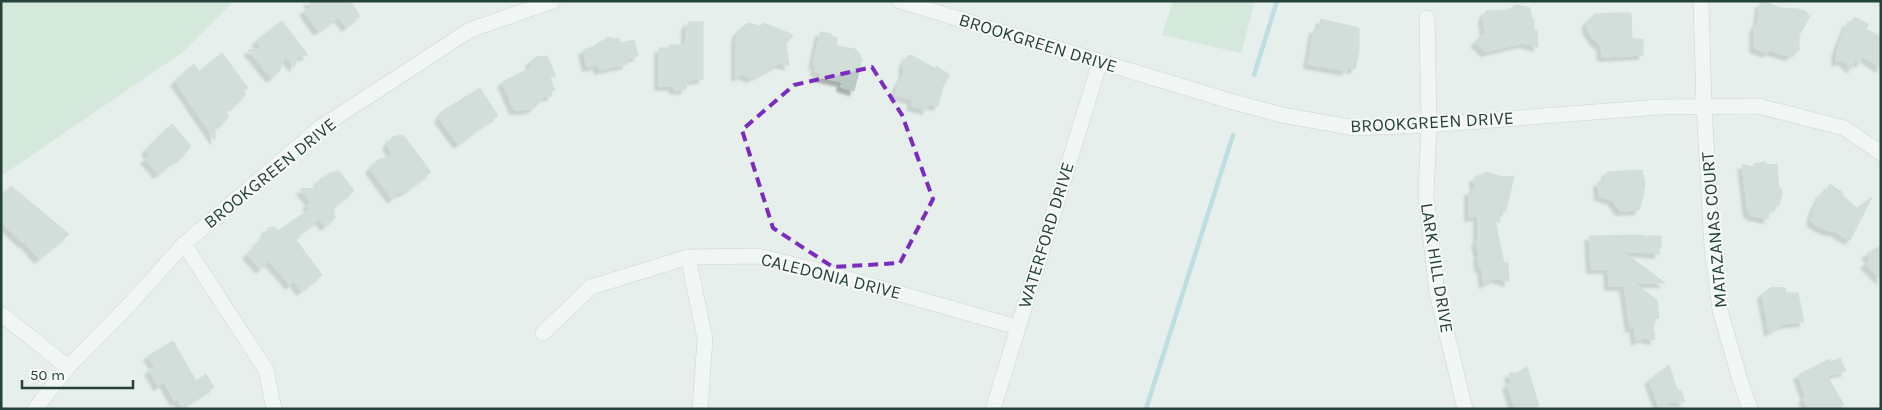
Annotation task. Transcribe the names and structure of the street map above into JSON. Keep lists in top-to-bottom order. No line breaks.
{"streets":{"street":["BROOKGREEN DRIVE","MATAZANAS COURT","WATERFORD DRIVE","LARK HILL DRIVE","CALEDONIA DRIVE"]},"crossings":[["BROOKGREEN DRIVE","MATAZANAS COURT"],["BROOKGREEN DRIVE","WATERFORD DRIVE"],["BROOKGREEN DRIVE","LARK HILL DRIVE"],["WATERFORD DRIVE","CALEDONIA DRIVE"]],"scale_bar":"50 m"}
